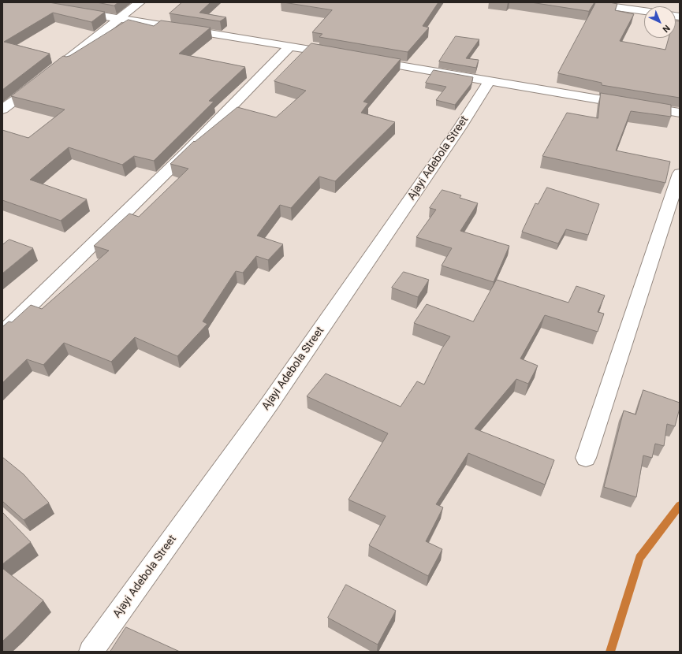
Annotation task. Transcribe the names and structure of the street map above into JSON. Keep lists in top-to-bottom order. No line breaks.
{"streets":{"street":["Ajayi Adebola Street"]},"north":"bottom right"}
